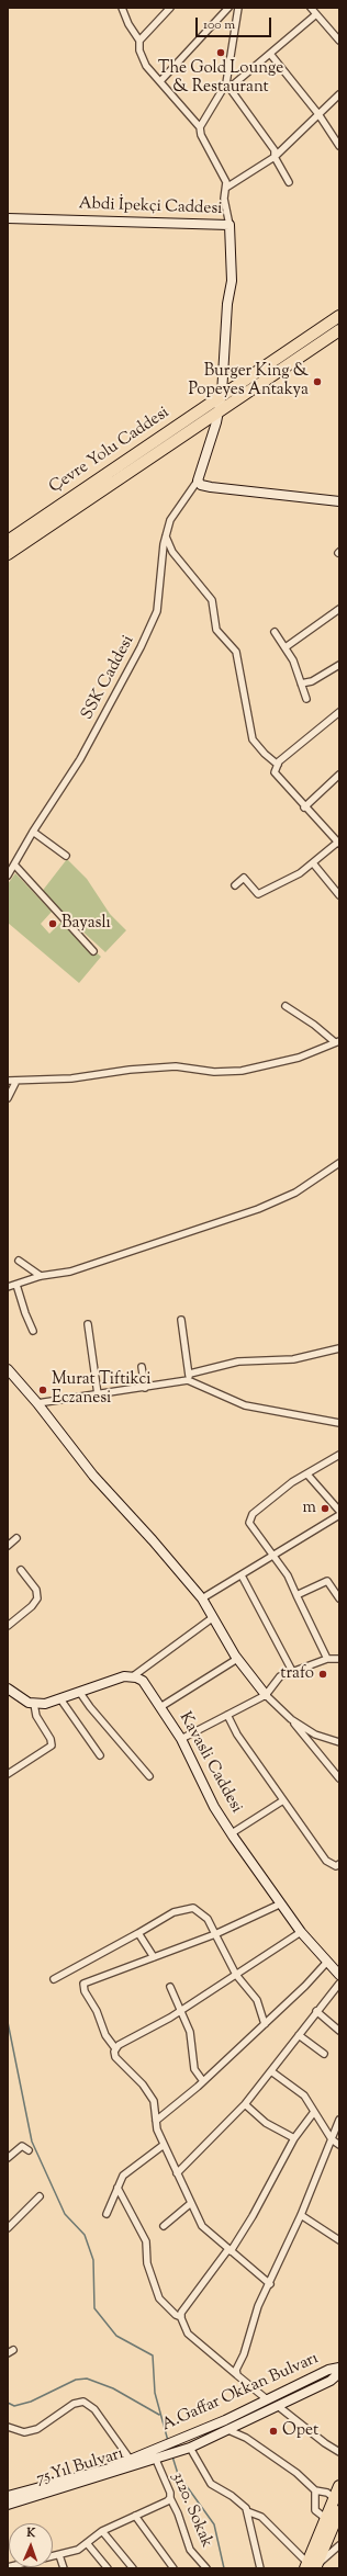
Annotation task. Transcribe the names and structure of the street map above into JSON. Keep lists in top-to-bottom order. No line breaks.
{"streets":{"highway":["Çevre Yolu Caddesi"],"street":["Abdi İpekçi Caddesi","SSK Caddesi","Kavasli Caddesi","A.Gaffar Okkan Bulvarı","75.Yıl Bulvarı","3120. Sokak"]},"crossings":[["Abdi İpekçi Caddesi","Çevre Yolu Caddesi"],["Abdi İpekçi Caddesi","SSK Caddesi"],["A.Gaffar Okkan Bulvarı","75.Yıl Bulvarı"],["A.Gaffar Okkan Bulvarı","3120. Sokak"],["75.Yıl Bulvarı","3120. Sokak"]],"places":["The Gold Lounge & Restaurant","Burger King & Popeyes Antakya","Bayaslı","Murat Tiftikci Eczanesi","m","trafo","Opet"],"scale_bar":"100 m","north":"top"}
